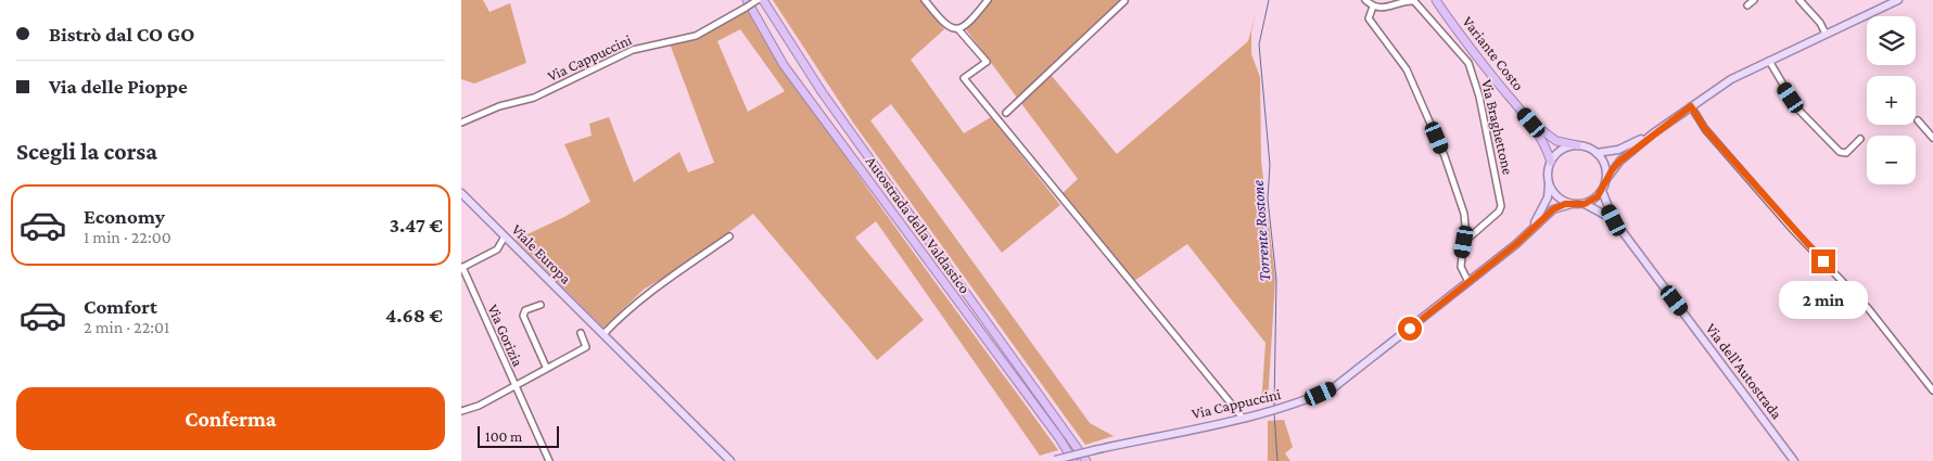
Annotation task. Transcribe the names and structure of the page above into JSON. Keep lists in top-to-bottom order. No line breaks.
{"streets":{"highway":["Variante Costo","Autostrada della Valdastico"],"main road":["Via Cappuccini","Viale Europa","Via dell'Autostrada"],"street":["Via Braghettone","Via Gorizia"]},"crossings":[["Via Cappuccini","Autostrada della Valdastico"],["Viale Europa","Via Gorizia"]],"water":["Torrente Rostone"],"scale_bar":"100 m","page":{"banner":["Bistrò dal CO GO","Via delle Pioppe"],"map_buttons":["+","−"],"heading":"Scegli la corsa","list":[{"name":"Economy","note":"1 min · 22:00","value":"3.47 €"},{"name":"Comfort","note":"2 min · 22:01","value":"4.68 €"}],"bubble":"2 min","buttons":"Conferma","scale":"100 m"}}
